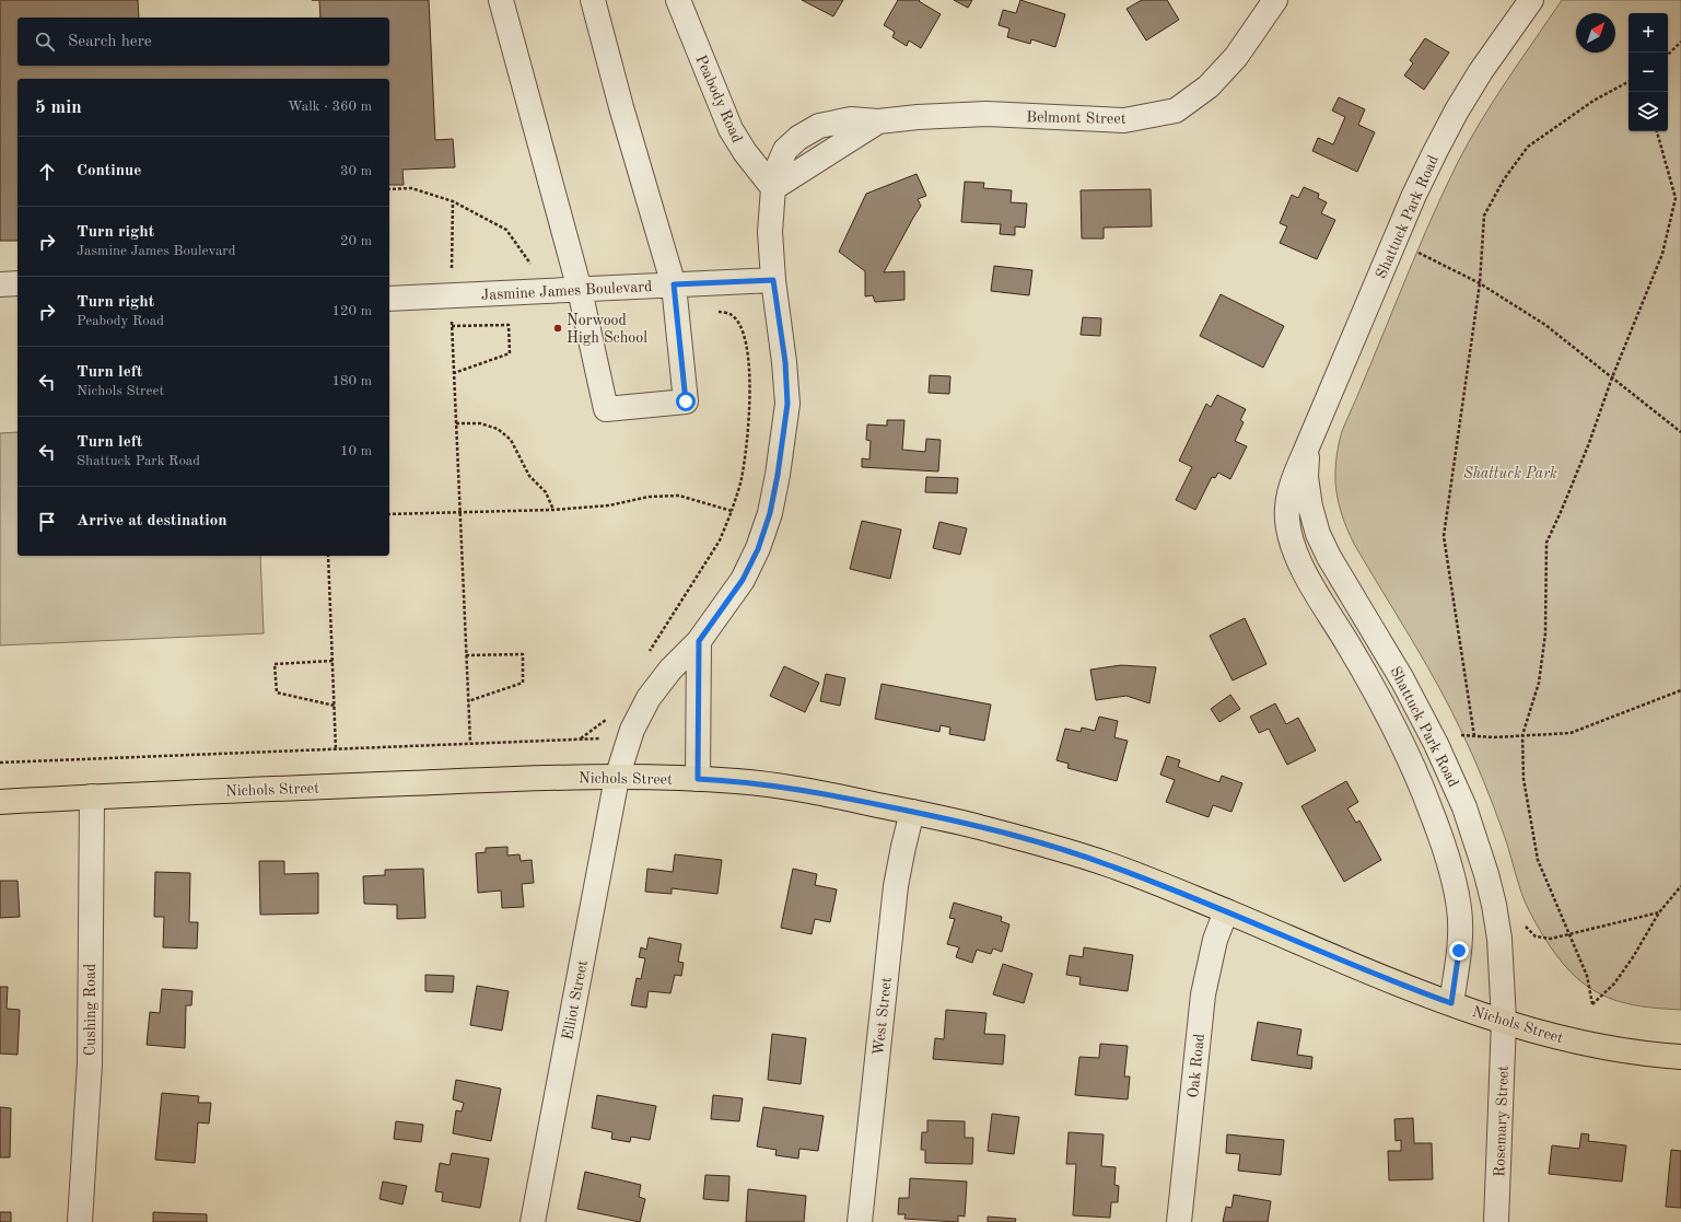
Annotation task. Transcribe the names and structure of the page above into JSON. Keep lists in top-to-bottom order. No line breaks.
{"streets":{"main road":["Nichols Street"],"street":["Peabody Road","Belmont Street","Shattuck Park Road","Jasmine James Boulevard","Elliot Street","Cushing Road","West Street","Oak Road","Rosemary Street"]},"crossings":[["Peabody Road","Belmont Street"],["Shattuck Park Road","Nichols Street"],["Shattuck Park Road","Rosemary Street"],["Nichols Street","Elliot Street"],["Nichols Street","Cushing Road"],["Nichols Street","West Street"],["Nichols Street","Oak Road"],["Nichols Street","Rosemary Street"]],"parks":["Shattuck Park"],"places":["Norwood High School"],"north":"top right","page":{"map_buttons":["+","−"],"search":"Search here","heading":["5 min","Walk · 360 m"],"list":[["Continue","30 m"],["Turn right","Jasmine James Boulevard","20 m"],["Turn right","Peabody Road","120 m"],["Turn left","Nichols Street","180 m"],["Turn left","Shattuck Park Road","10 m"],"Arrive at destination"]}}
